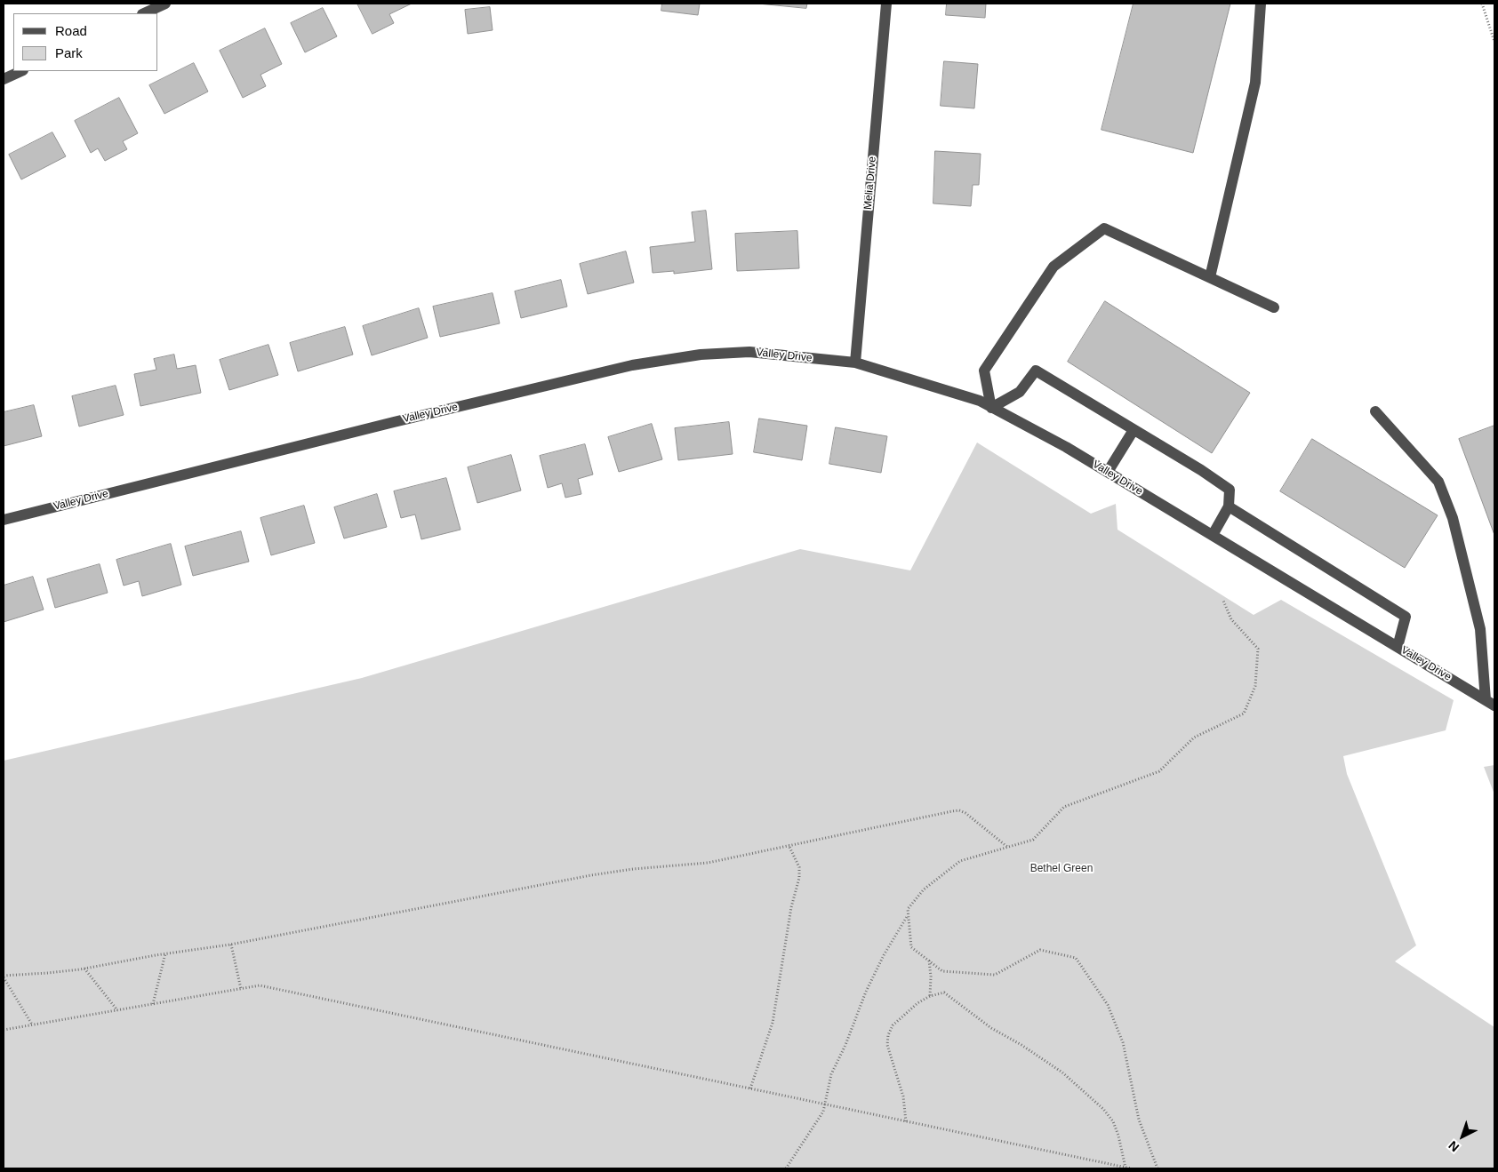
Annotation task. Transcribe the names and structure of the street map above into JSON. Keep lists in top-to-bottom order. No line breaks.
{"streets":{"street":["Melia Drive","Valley Drive"]},"crossings":[["Melia Drive","Valley Drive"]],"parks":["Bethel Green"],"legend":["Road","Park"],"north":"bottom left"}
